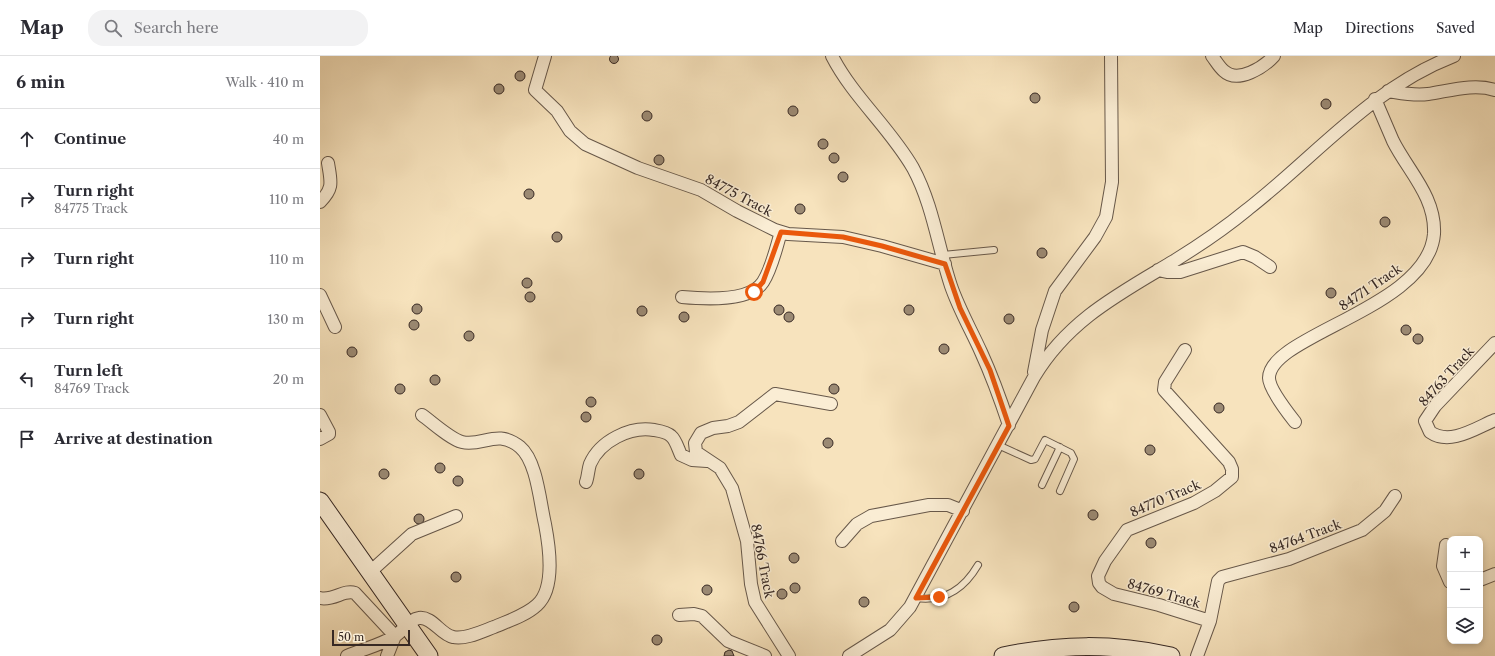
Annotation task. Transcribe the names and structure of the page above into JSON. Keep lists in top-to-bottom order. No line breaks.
{"streets":{"street":["84775 Track","84771 Track","84763 Track","84770 Track","84764 Track","84766 Track","84769 Track"]},"crossings":[["84770 Track","84769 Track"],["84764 Track","84769 Track"]],"scale_bar":"50 m","page":{"header":"Map","search":"Search here","nav":["Map","Directions","Saved"],"heading":["6 min","Walk · 410 m"],"list":[["Continue","40 m"],["Turn right","84775 Track","110 m"],["Turn right","110 m"],["Turn right","130 m"],["Turn left","84769 Track","20 m"],"Arrive at destination"],"map_buttons":["+","−"],"scale":"50 m"}}
